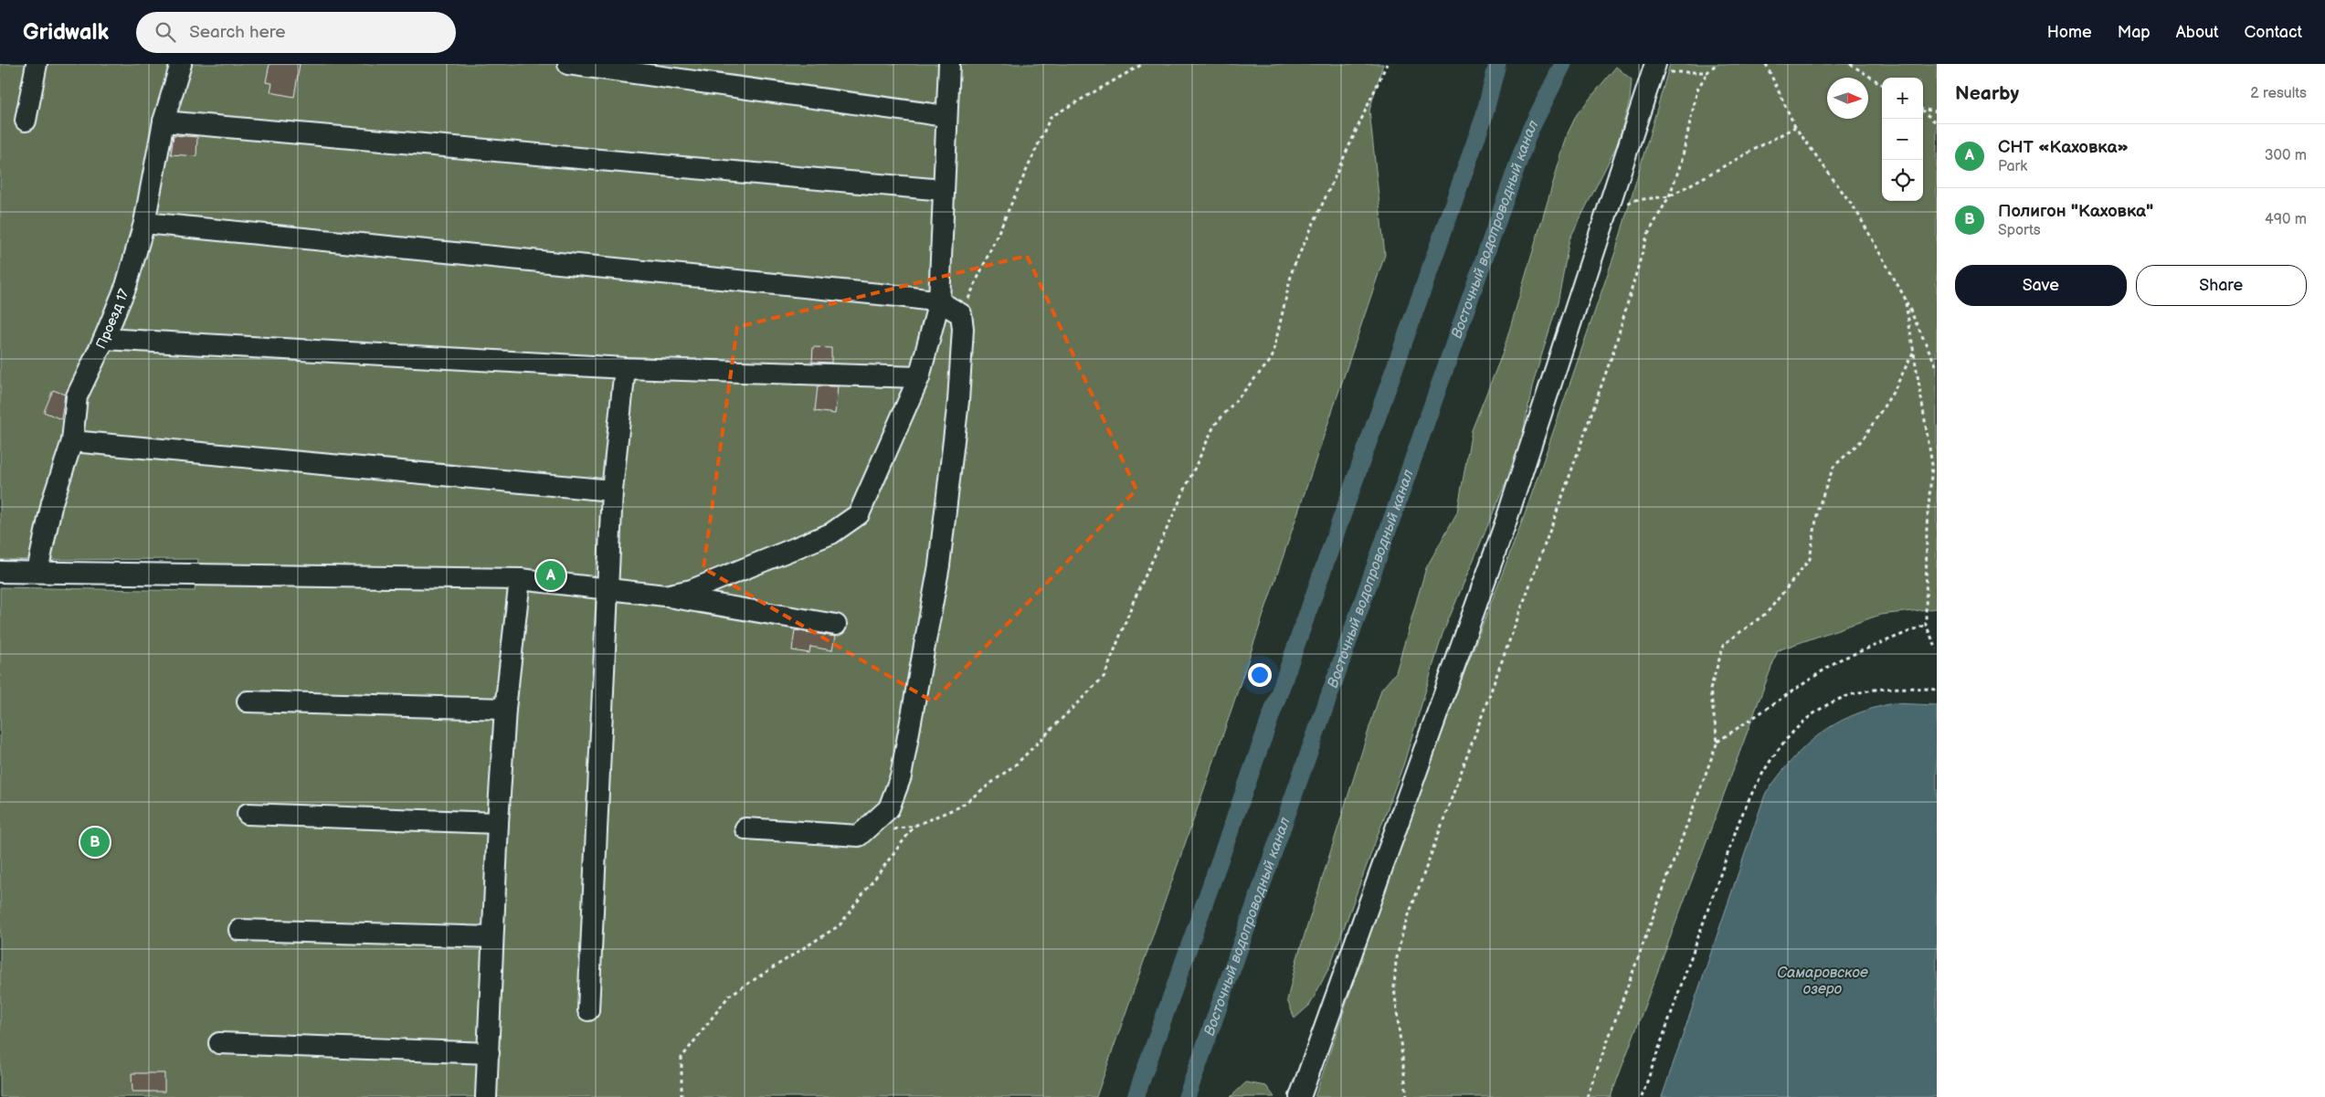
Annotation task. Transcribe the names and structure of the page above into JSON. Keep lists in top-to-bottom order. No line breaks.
{"streets":{"street":["Проезд 17"]},"water":["Восточный водопроводный канал","Самаровское озеро"],"north":"right","page":{"header":"Gridwalk","search":"Search here","nav":["Home","Map","About","Contact"],"heading":["Nearby","2 results"],"map_buttons":["+","−"],"list":[{"mark":"A","name":"СНТ «Каховка»","note":"Park","value":"300 m"},{"mark":"B","name":"Полигон \"Каховка\"","note":"Sports","value":"490 m"}],"buttons":["Save","Share"],"pins":["A","B"]}}
